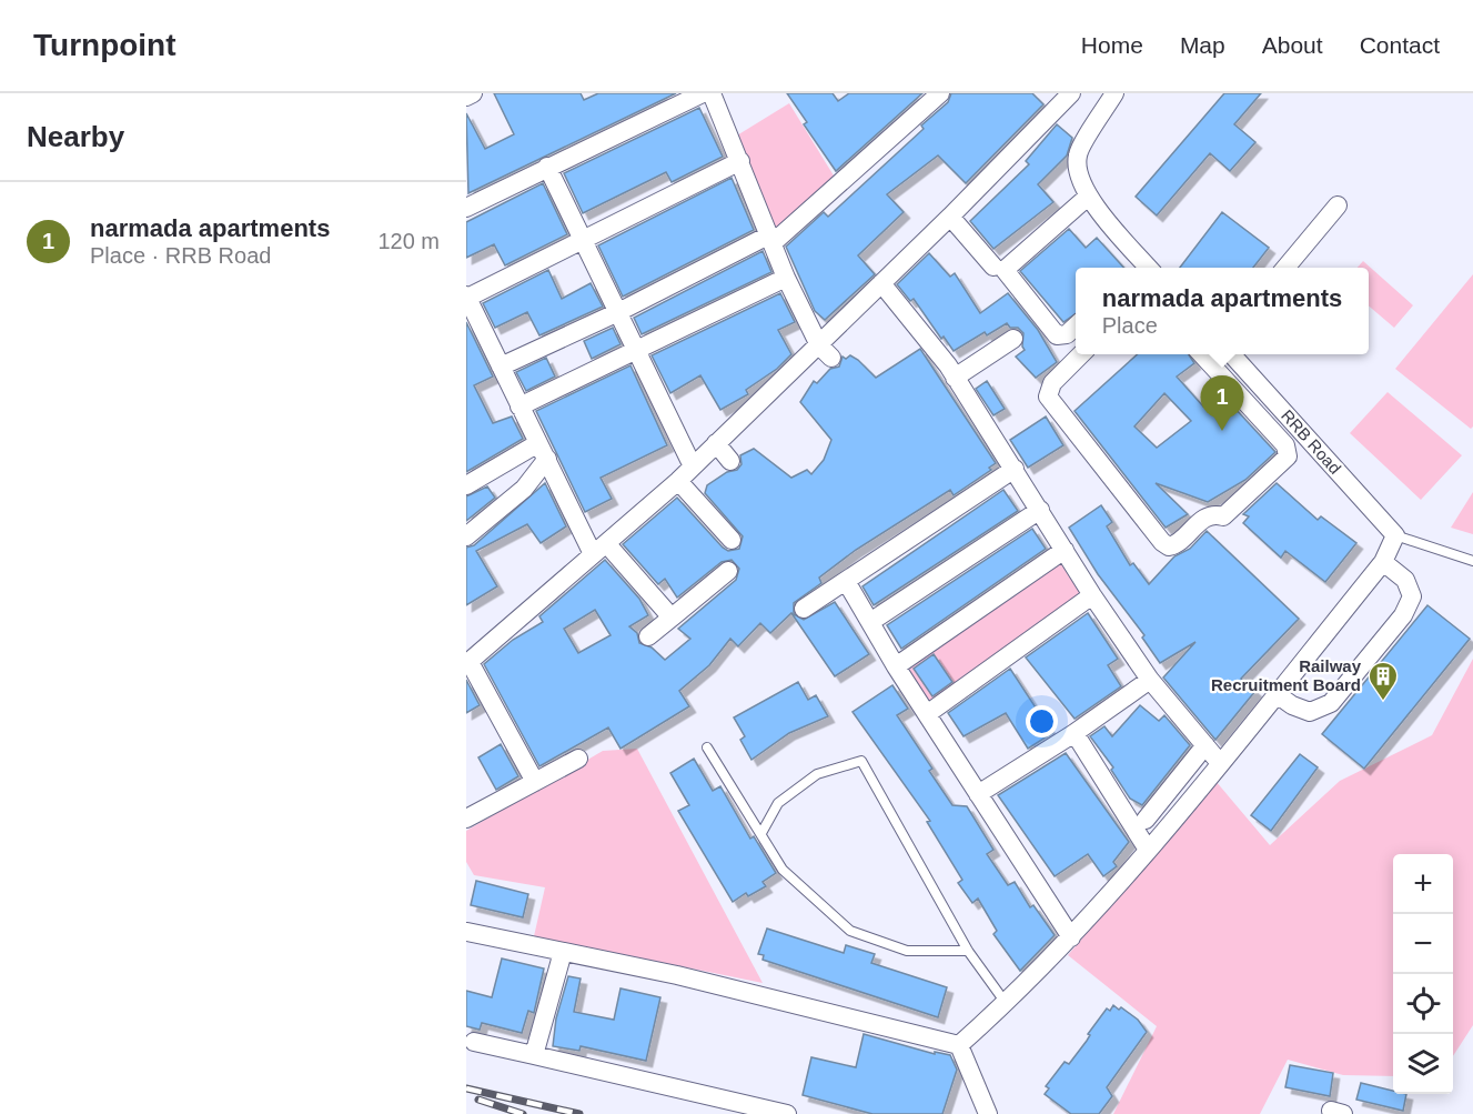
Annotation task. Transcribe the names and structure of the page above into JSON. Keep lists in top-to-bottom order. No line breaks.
{"streets":{"street":["RRB Road"]},"places":{"building":["Railway Recruitment Board"]},"page":{"header":"Turnpoint","nav":["Home","Map","About","Contact"],"heading":"Nearby","list":[{"mark":"1","name":"narmada apartments","note":"Place · RRB Road","value":"120 m"}],"popup":["narmada apartments","Place"],"pins":"1","map_buttons":["+","−"]}}
